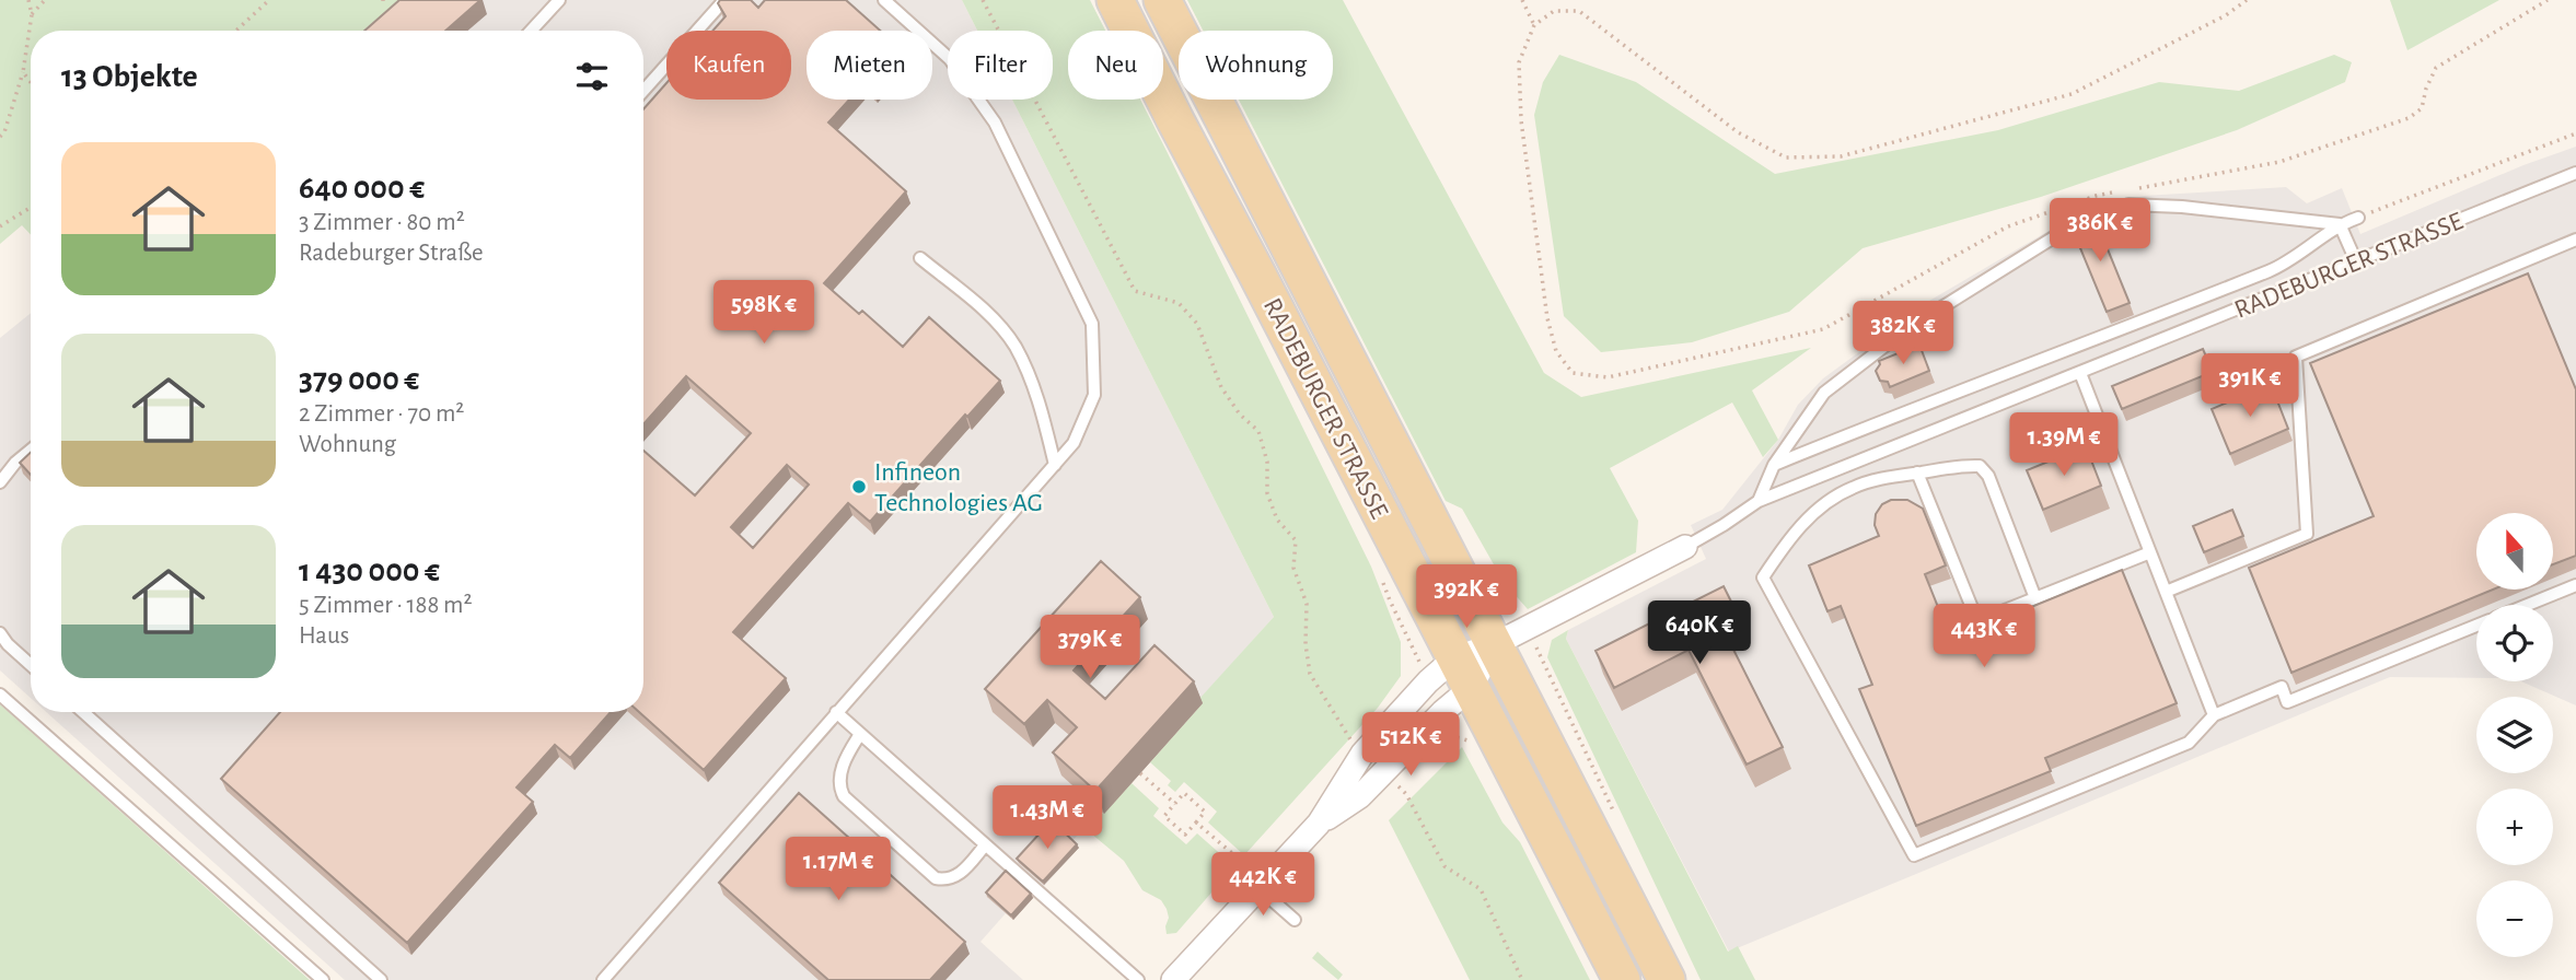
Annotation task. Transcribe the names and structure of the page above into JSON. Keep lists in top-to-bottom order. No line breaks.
{"streets":{"main road":["RADEBURGER STRASSE"]},"places":["Infineon Technologies AG"],"north":"top","page":{"chip":["Kaufen","Mieten","Filter","Neu","Wohnung"],"heading":"13 Objekte","list":[{"name":"640 000 €","note":"3 Zimmer · 80 m² · Radeburger Straße"},{"name":"379 000 €","note":"2 Zimmer · 70 m² · Wohnung"},{"name":"1 430 000 €","note":"5 Zimmer · 188 m² · Haus"}],"price":["386K €","598K €","382K €","391K €","1.39M €","392K €","640K €","443K €","379K €","512K €","1.43M €","1.17M €","442K €"],"map_buttons":["+","−"]}}
